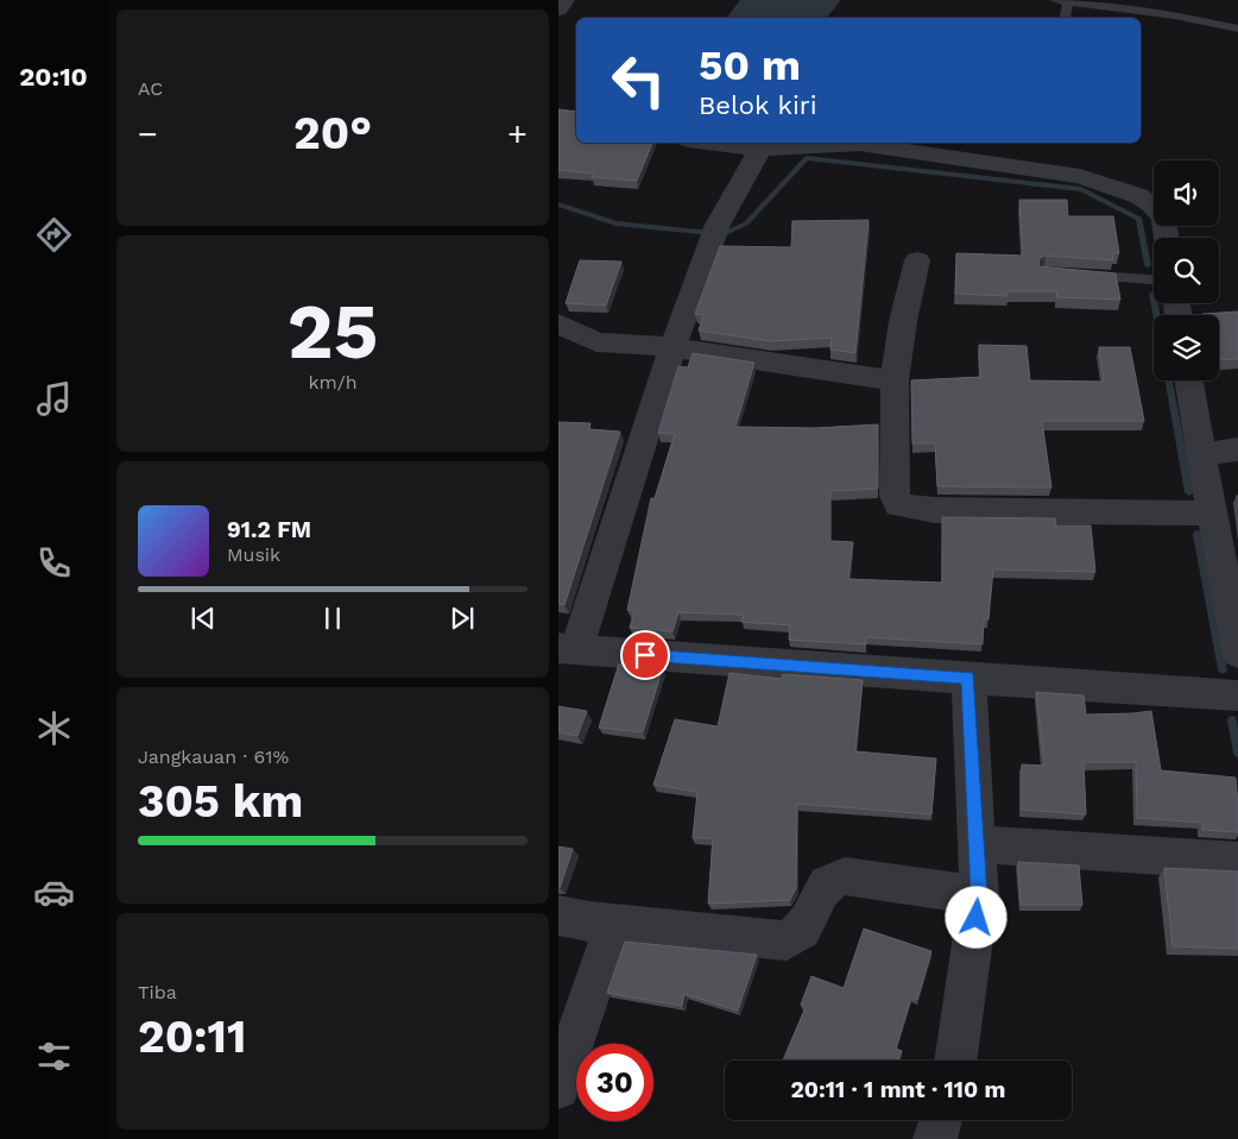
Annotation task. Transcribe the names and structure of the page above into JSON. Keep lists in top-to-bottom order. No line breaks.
{"page":{"tabs":"20:10","tile":["AC",["25","km/h"],["Jangkauan · 61%","305 km"],["Tiba","20:11"]],"turn":["50 m","Belok kiri"],"heat":["−","20°","+"],"song":["91.2 FM","Musik"],"limit":"30","trip":"20:11 · 1 mnt · 110 m"}}
